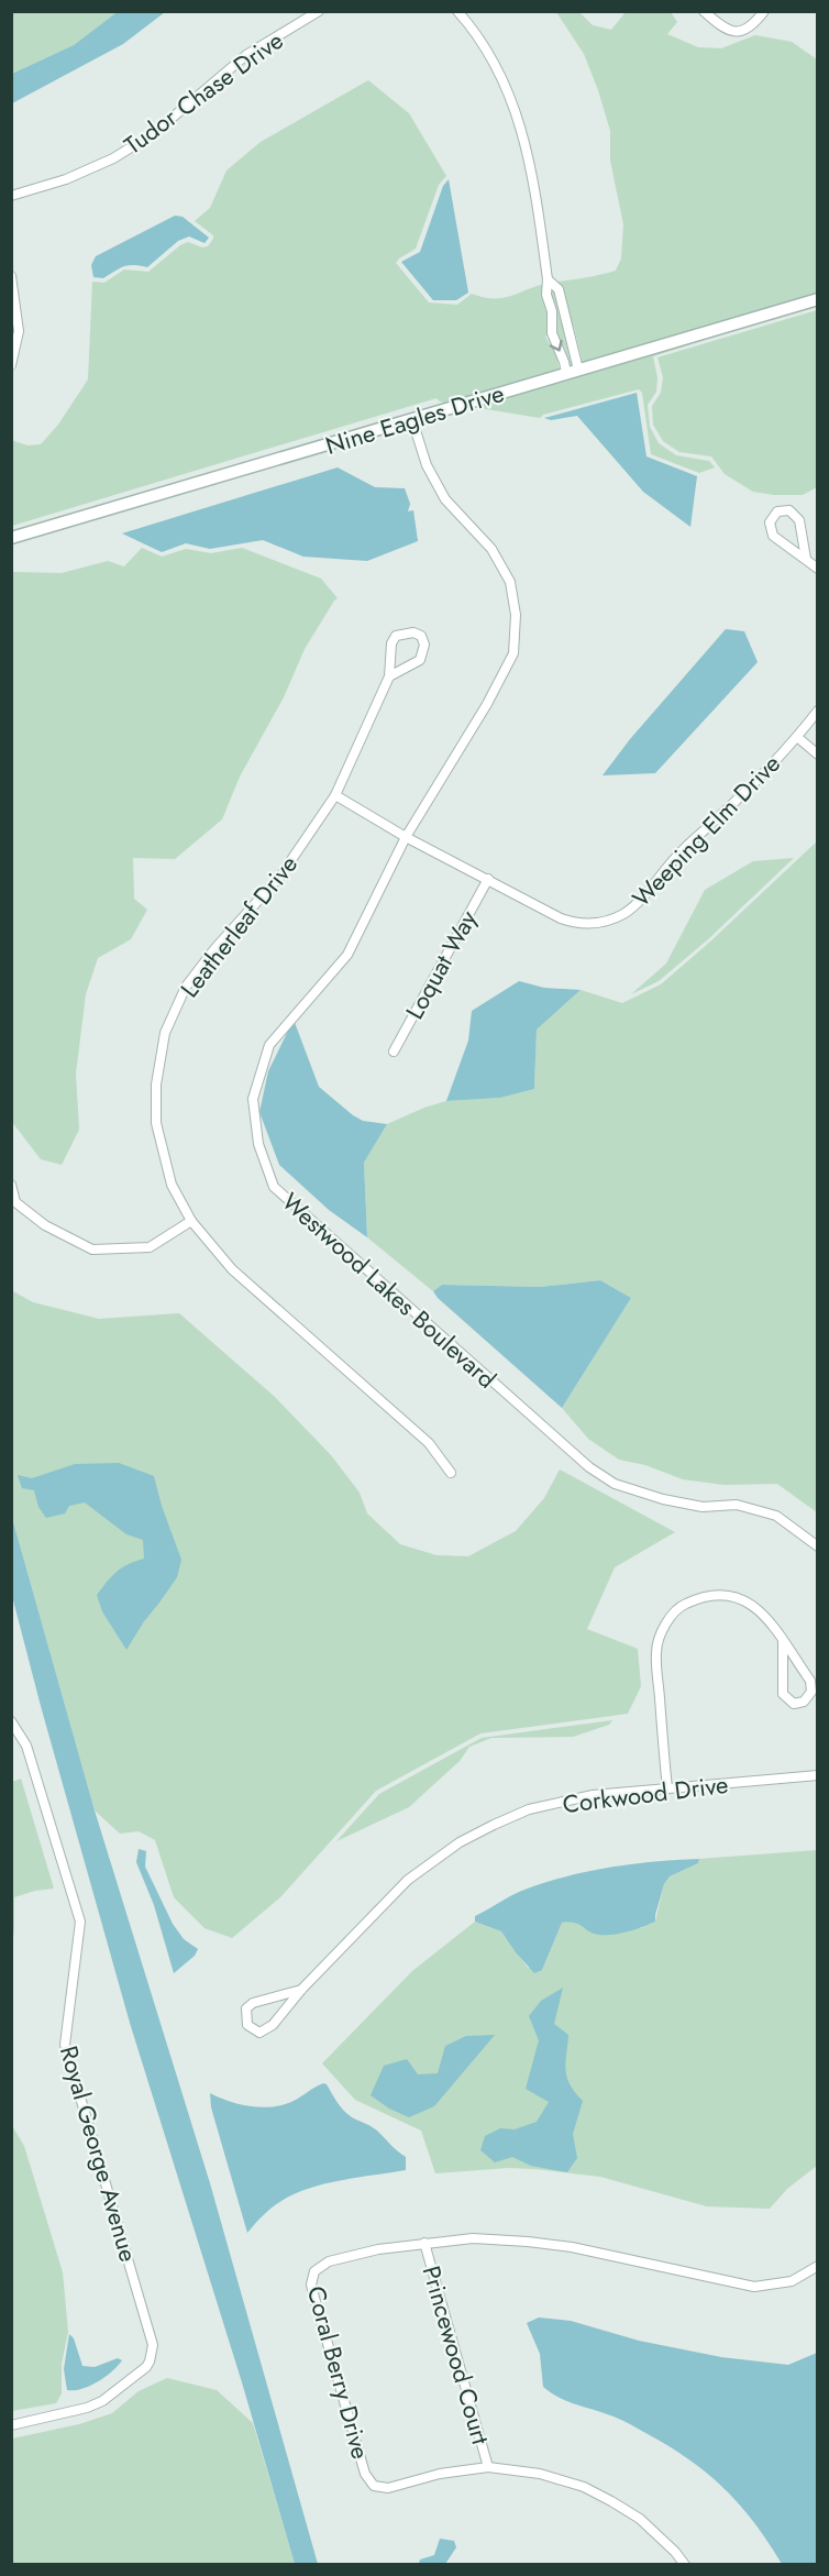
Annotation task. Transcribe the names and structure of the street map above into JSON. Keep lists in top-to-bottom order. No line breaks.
{"streets":{"street":["Tudor Chase Drive","Nine Eagles Drive","Weeping Elm Drive","Leatherleaf Drive","Loquat Way","Westwood Lakes Boulevard","Corkwood Drive","Royal George Avenue","Princewood Court","Coral Berry Drive"]},"crossings":[["Nine Eagles Drive","Westwood Lakes Boulevard"],["Weeping Elm Drive","Leatherleaf Drive"],["Weeping Elm Drive","Loquat Way"],["Weeping Elm Drive","Westwood Lakes Boulevard"],["Princewood Court","Coral Berry Drive"]]}
